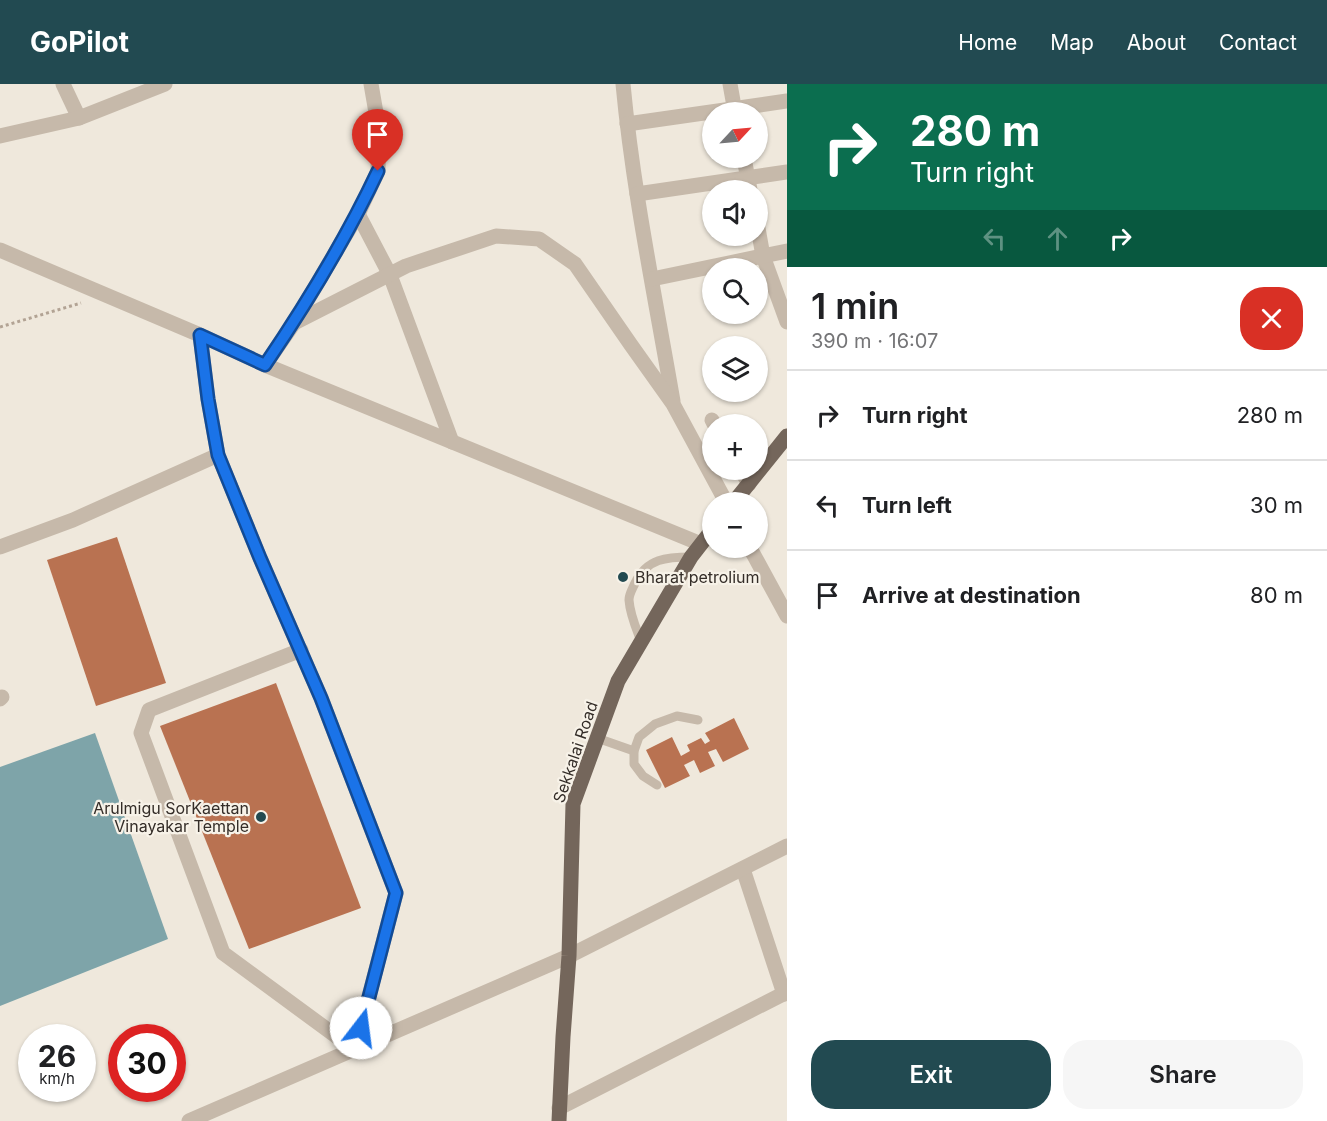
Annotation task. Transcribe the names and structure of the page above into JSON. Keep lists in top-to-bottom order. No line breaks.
{"streets":{"main road":["Sekkalai Road"]},"places":["Bharat petrolium","Arulmigu SorKaettan Vinayakar Temple"],"north":"top right","page":{"header":"GoPilot","nav":["Home","Map","About","Contact"],"turn":["280 m","Turn right"],"map_buttons":["+","−"],"heading":["1 min","390 m · 16:07"],"list":[{"name":"Turn right","value":"280 m"},{"name":"Turn left","value":"30 m"},{"name":"Arrive at destination","value":"80 m"}],"speed":"26 km/h","limit":"30","buttons":["Exit","Share"]}}
